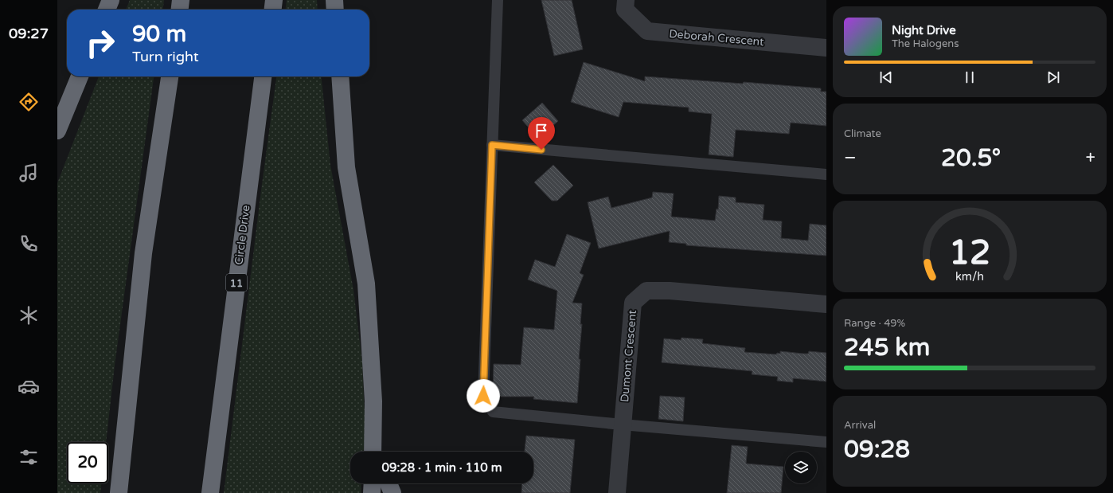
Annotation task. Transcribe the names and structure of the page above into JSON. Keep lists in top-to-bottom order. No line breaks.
{"streets":{"highway":["Circle Drive","11"],"street":["Deborah Crescent","Dumont Crescent"]},"page":{"tabs":"09:27","turn":["90 m","Turn right"],"song":["Night Drive","The Halogens"],"tile":["Climate",["Range · 49%","245 km"],["Arrival","09:28"]],"heat":["−","20.5°","+"],"limit":"20","trip":"09:28 · 1 min · 110 m","gauge":["12","km/h"]}}
